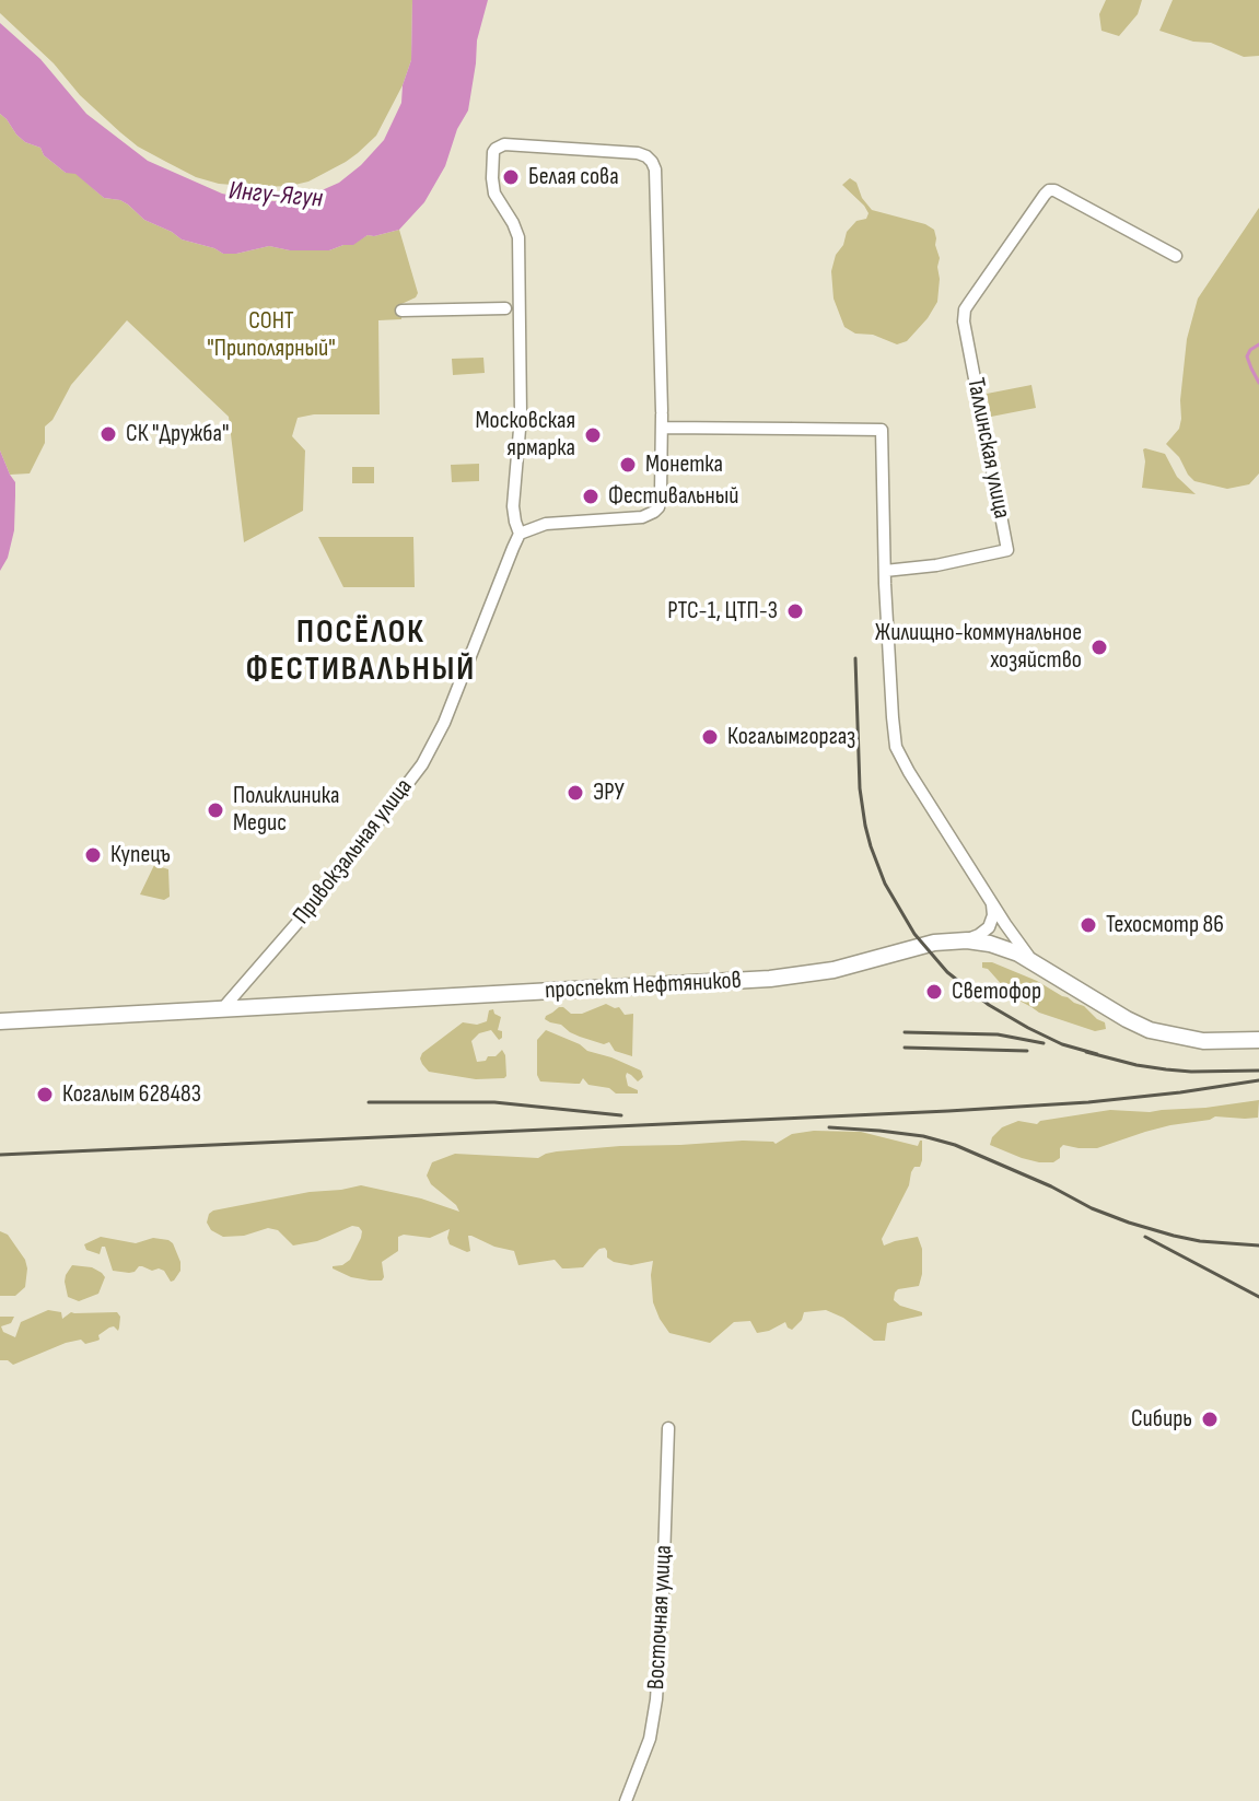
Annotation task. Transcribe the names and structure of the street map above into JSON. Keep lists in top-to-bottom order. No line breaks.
{"streets":{"main road":["проспект Нефтяников"],"street":["Таллинская улица","Привокзальная улица","Восточная улица"]},"crossings":[["Привокзальная улица","проспект Нефтяников"]],"districts":["ПОСЁЛОК ФЕСТИВАЛЬНЫЙ"],"water":["Ингу-Ягун"],"parks":["СОНТ \"Приполярный\""],"places":["Белая сова","СК \"Дружба\"","Московская ярмарка","Монетка","Фестивальный","РТС-1, ЦТП-3","Жилищно-коммунальное хозяйство","Когалымгоргаз","ЭРУ","Поликлиника Медис","Купецъ","Техосмотр 86","Светофор","Когалым 628483","Сибирь"]}
